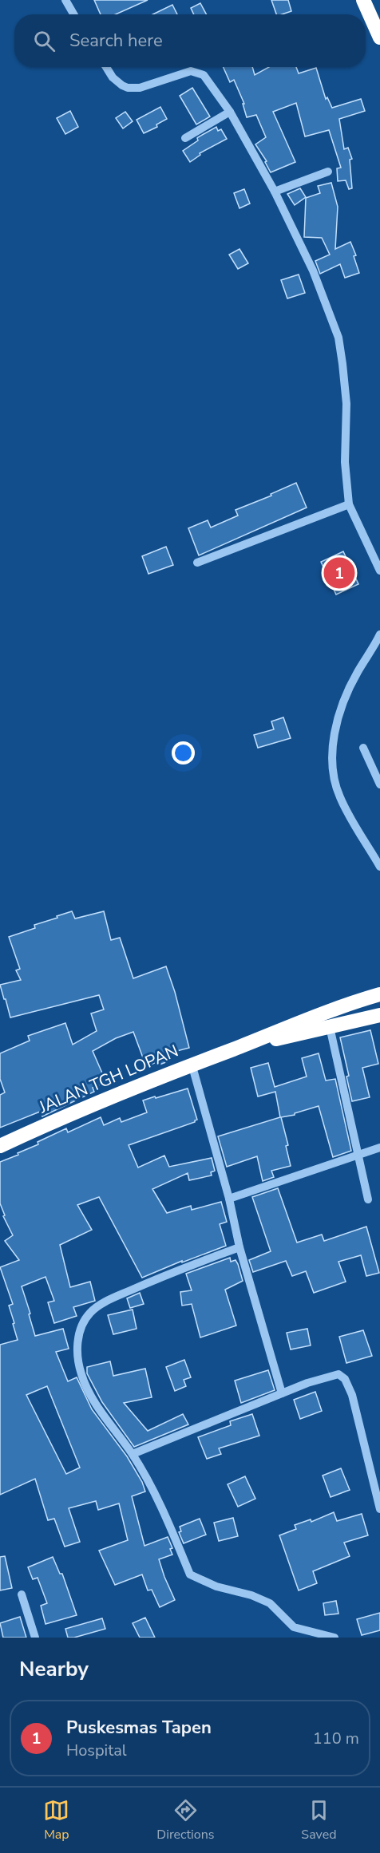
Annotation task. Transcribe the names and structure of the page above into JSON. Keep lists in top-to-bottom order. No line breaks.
{"streets":{"highway":["JALAN TGH LOPAN"]},"page":{"search":"Search here","pins":"1","heading":"Nearby","list":[{"mark":"1","name":"Puskesmas Tapen","note":"Hospital","value":"110 m"}],"nav":["Map","Directions","Saved"]}}
